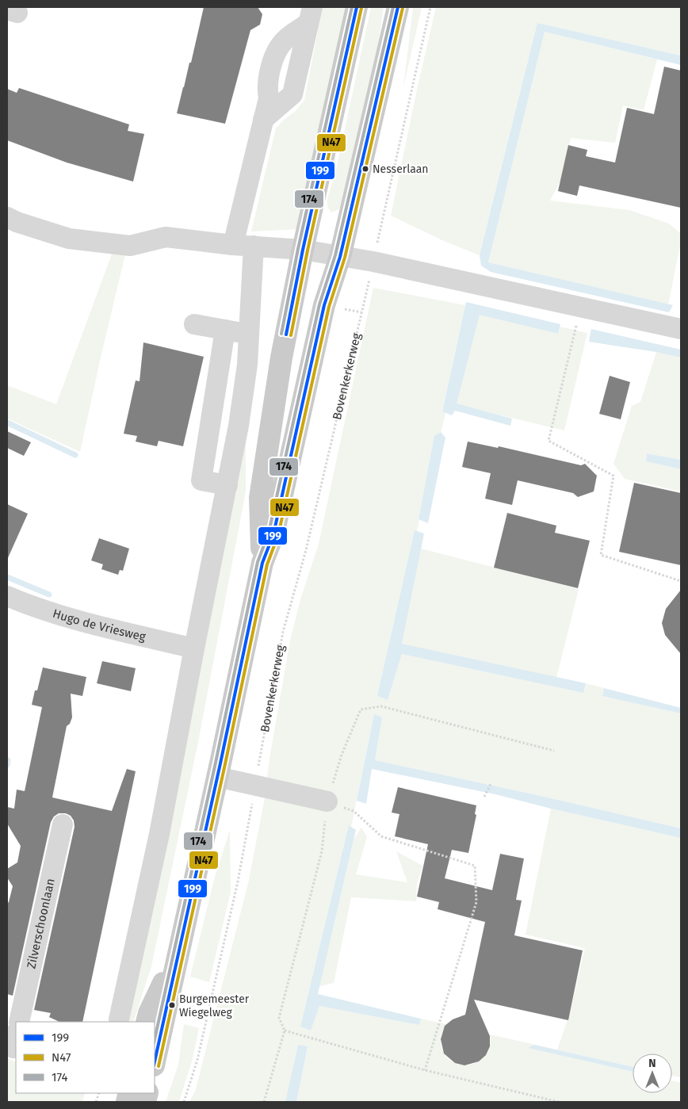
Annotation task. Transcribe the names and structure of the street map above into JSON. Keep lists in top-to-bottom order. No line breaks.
{"streets":{"street":["Hugo de Vriesweg","Zilverschoonlaan"],"path":["Bovenkerkerweg"]},"places":["Nesserlaan","Burgemeester Wiegelweg"],"lines":["transit line 199","transit line 174","transit line N47"],"legend":["199","N47","174"],"north":"top"}
